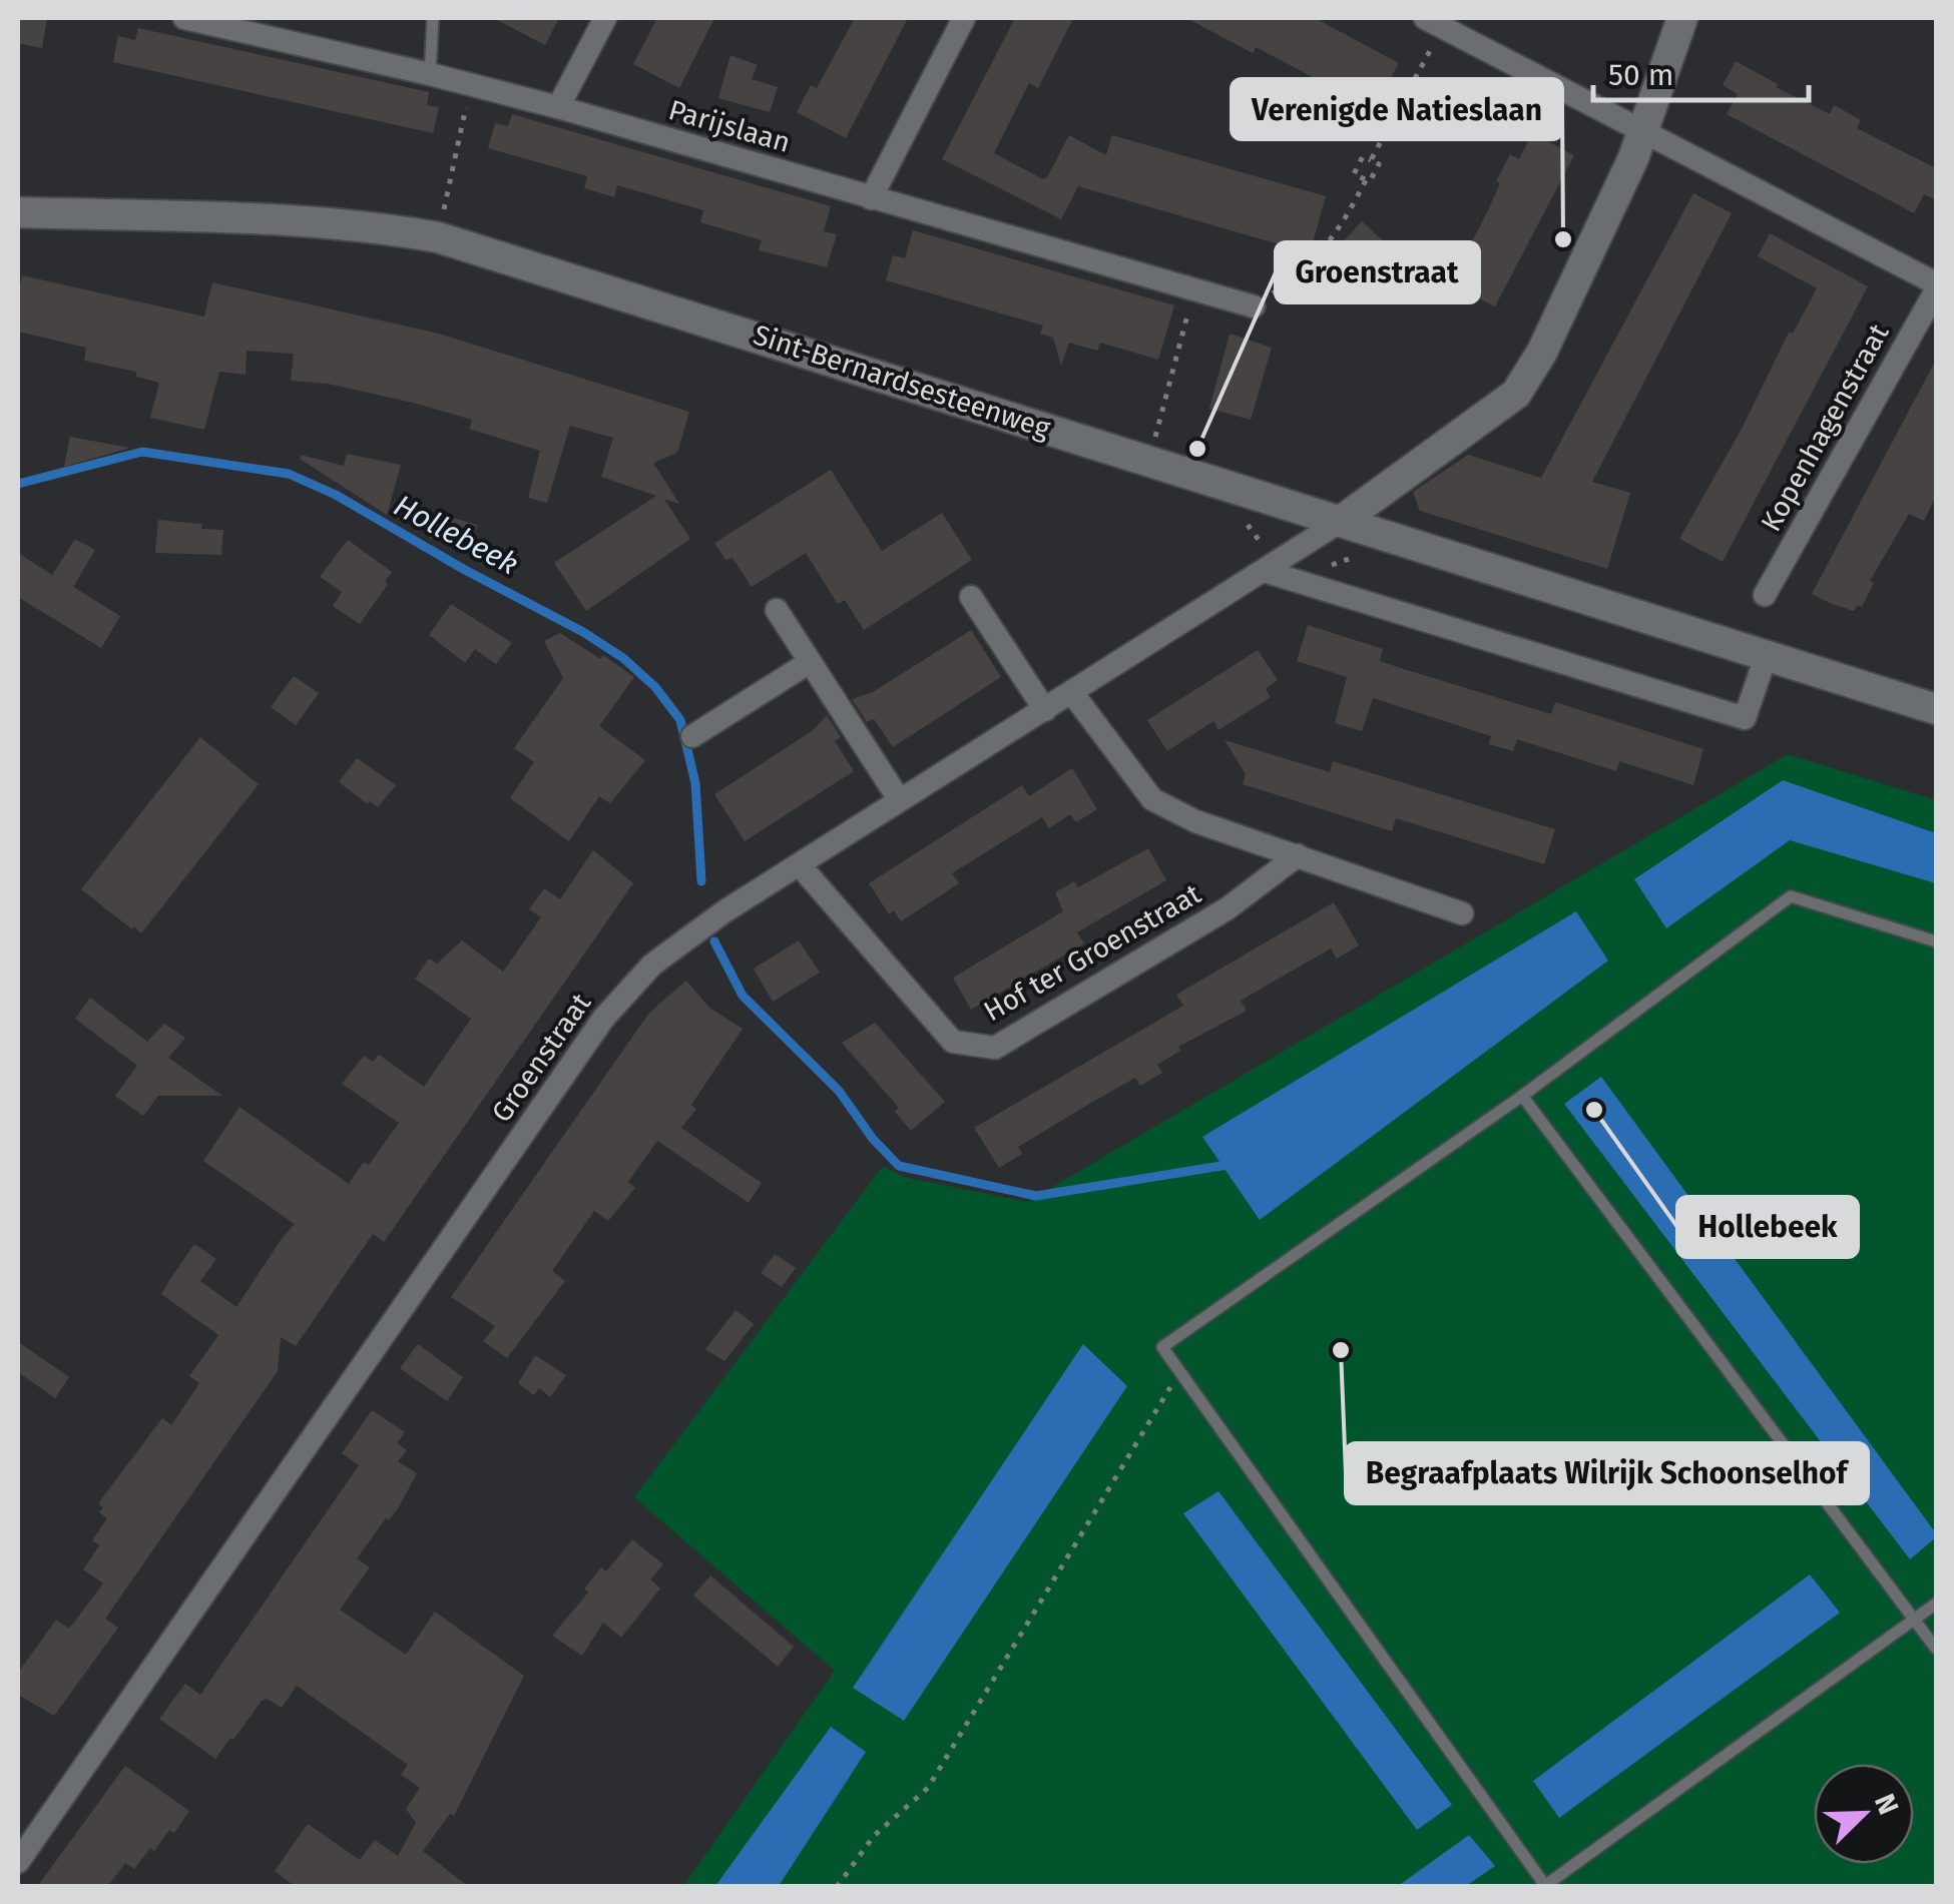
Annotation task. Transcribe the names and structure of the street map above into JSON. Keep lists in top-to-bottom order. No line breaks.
{"streets":{"main road":["Sint-Bernardsesteenweg"],"street":["Parijslaan","Kopenhagenstraat","Hof ter Groenstraat","Groenstraat"]},"crossings":[["Sint-Bernardsesteenweg","Groenstraat"],["Hof ter Groenstraat","Groenstraat"]],"water":["Hollebeek"],"places":["Verenigde Natieslaan","Groenstraat","Hollebeek","Begraafplaats Wilrijk Schoonselhof"],"scale_bar":"50 m","north":"top right"}
